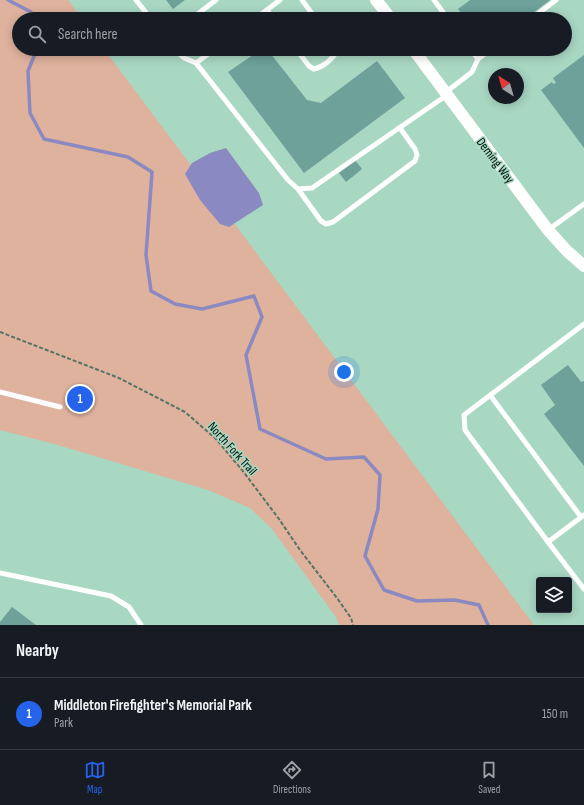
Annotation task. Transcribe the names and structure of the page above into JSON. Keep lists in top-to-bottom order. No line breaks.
{"streets":{"street":["Deming Way"],"path":["North Fork Trail"]},"north":"top left","page":{"search":"Search here","pins":"1","heading":"Nearby","list":[{"mark":"1","name":"Middleton Firefighter's Memorial Park","note":"Park","value":"150 m"}],"nav":["Map","Directions","Saved"]}}
